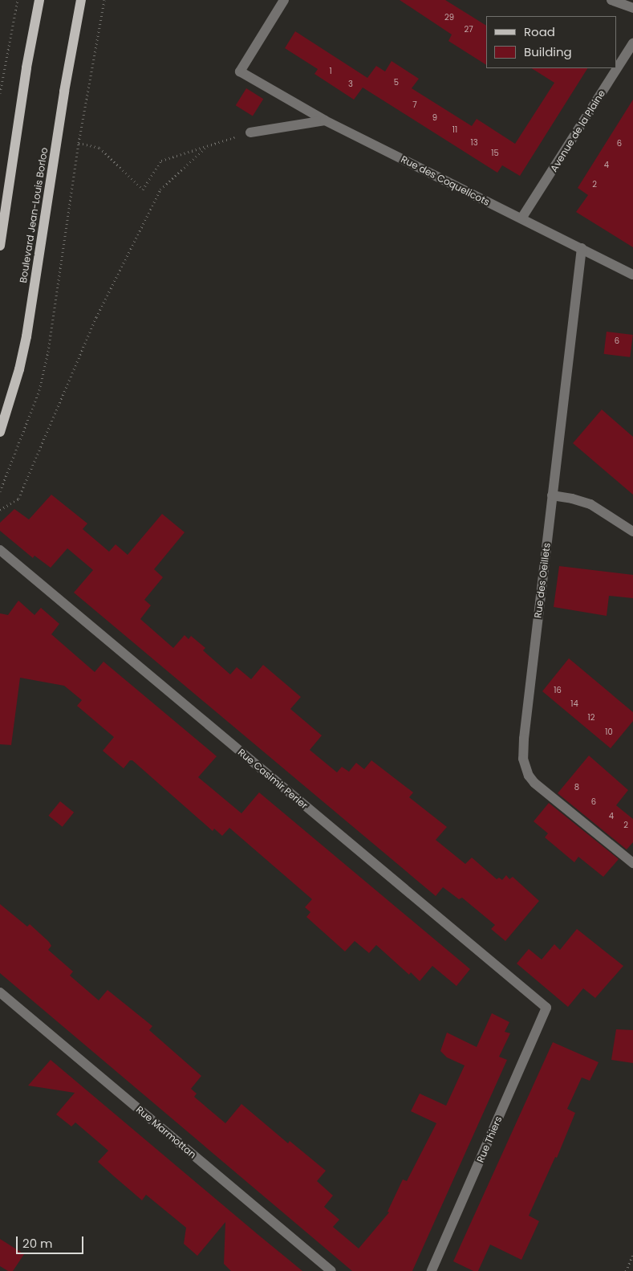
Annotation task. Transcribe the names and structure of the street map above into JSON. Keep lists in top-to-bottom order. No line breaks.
{"streets":{"main road":["Boulevard Jean-Louis Borloo"],"street":["Avenue de la Plaine","Rue des Coquelicots","Rue des Oeillets","Rue Casimir Perier","Rue Marmottan","Rue Thiers"]},"crossings":[["Avenue de la Plaine","Rue des Coquelicots"],["Rue des Coquelicots","Rue des Oeillets"],["Rue Casimir Perier","Rue Thiers"]],"house_numbers":["29","27","1","5","3","7","9","11","13","6","15","4","2","6","16","14","12","10","8","6","4","2"],"legend":["Road","Building"],"scale_bar":"20 m"}
